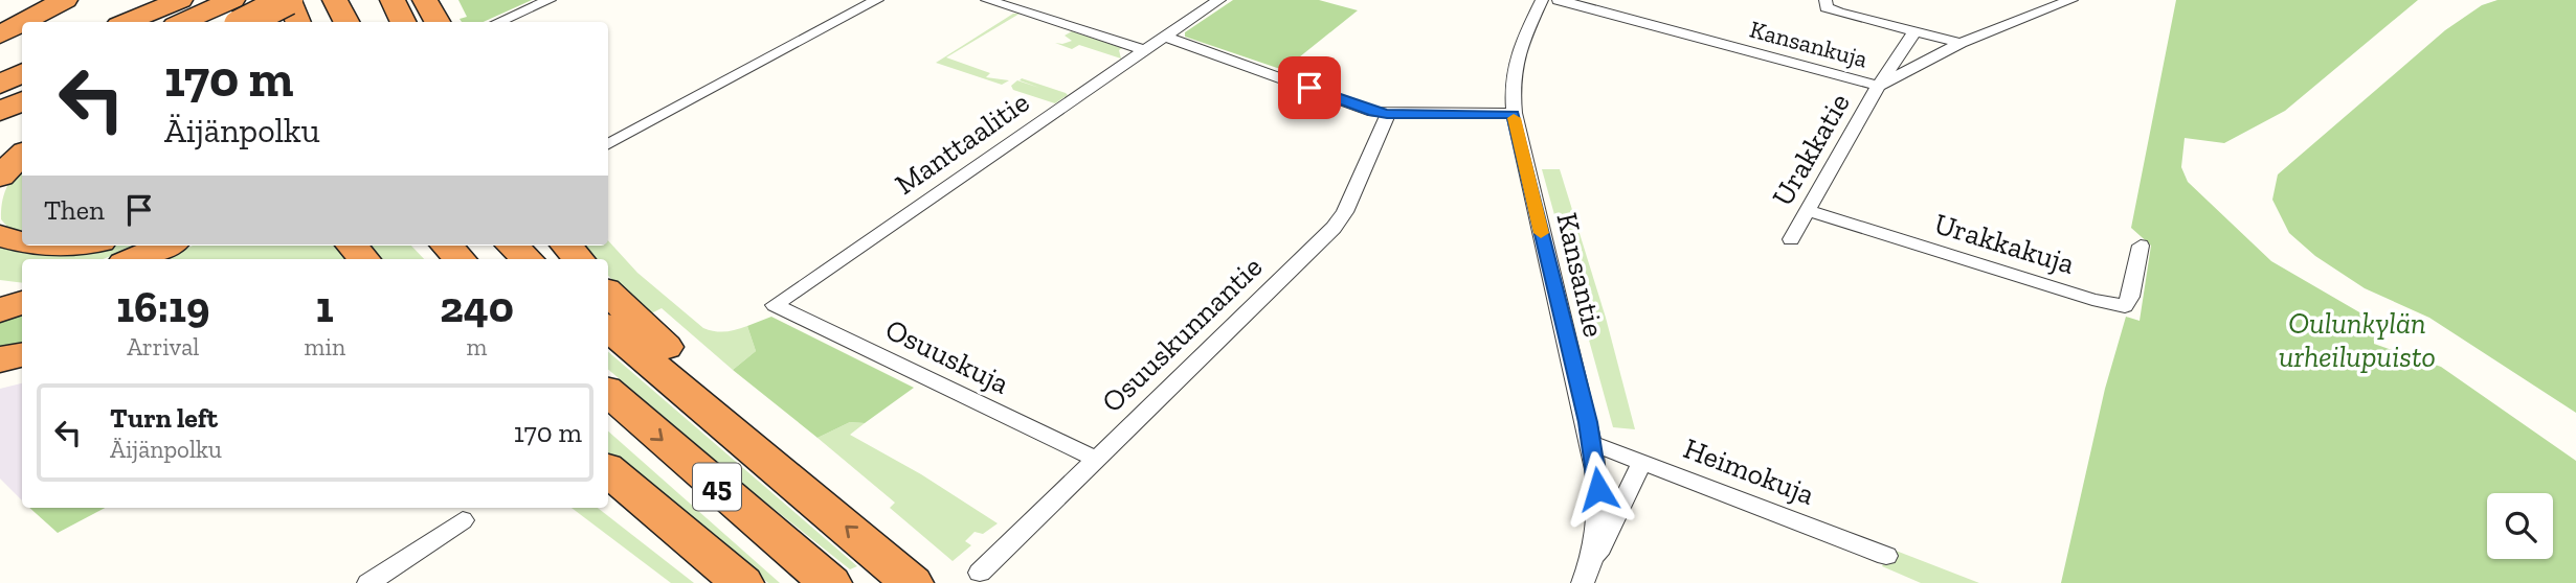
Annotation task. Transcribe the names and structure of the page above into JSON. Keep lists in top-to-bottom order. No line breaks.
{"streets":{"highway":["45"],"street":["Kansankuja","Manttaalitie","Urakkatie","Urakkakuja","Kansantie","Osuuskunnantie","Osuuskuja","Heimokuja"]},"crossings":[["Kansankuja","Urakkatie"],["Manttaalitie","Osuuskuja"],["Urakkatie","Urakkakuja"],["Kansantie","Heimokuja"],["Osuuskunnantie","Osuuskuja"]],"parks":["Oulunkylän urheilupuisto"],"page":{"turn":["170 m","Äijänpolku"],"then":"Then","eta":["16:19","Arrival","1","min","240","m"],"list":[{"name":"Turn left","note":"Äijänpolku","value":"170 m"}]}}
